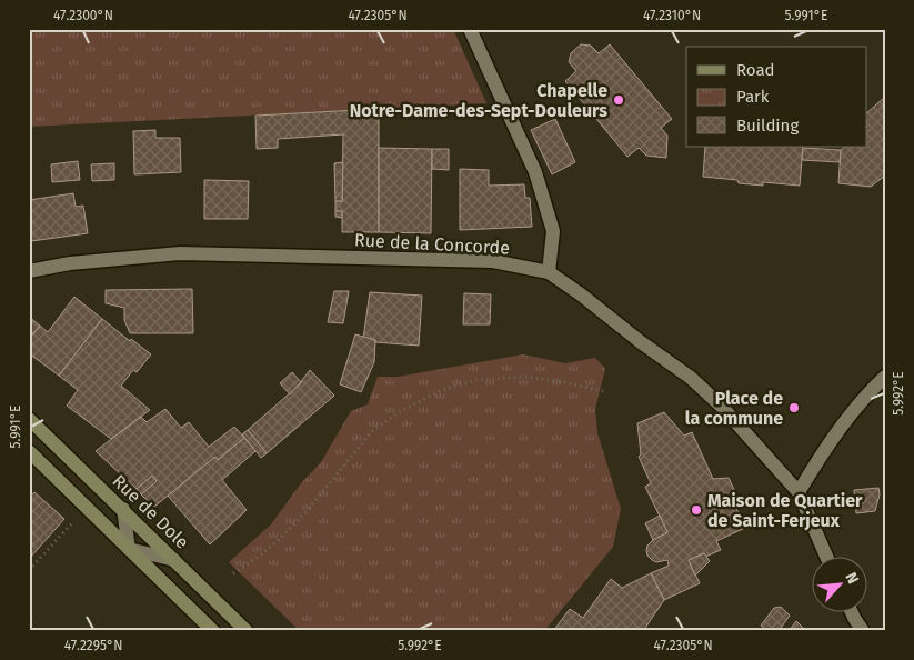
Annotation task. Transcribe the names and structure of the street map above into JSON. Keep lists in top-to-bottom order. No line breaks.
{"streets":{"main road":["Rue de Dole"],"street":["Rue de la Concorde"]},"places":["Chapelle Notre-Dame-des-Sept-Douleurs","Place de la commune","Maison de Quartier de Saint-Ferjeux"],"legend":["Road","Park","Building"],"north":"top right","coordinates":["47.2300°N","47.2305°N","47.2310°N","5.991°E","5.992°E","47.2295°N"]}
